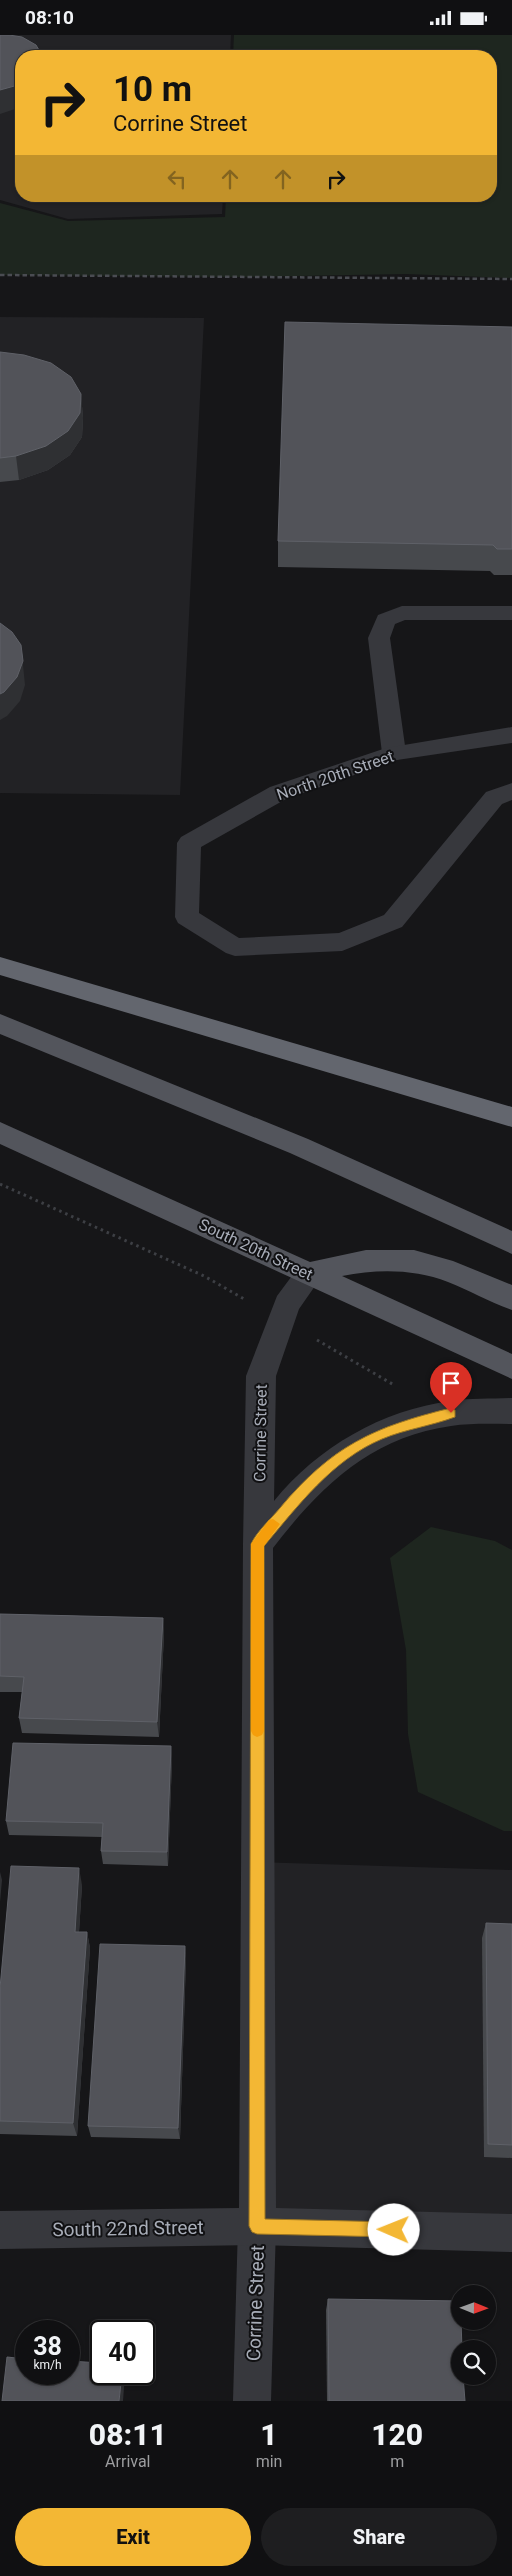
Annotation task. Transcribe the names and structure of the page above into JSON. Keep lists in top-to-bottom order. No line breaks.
{"streets":{"main road":["South 20th Street"],"street":["North 20th Street","Corrine Street","South 22nd Street"]},"crossings":[["South 20th Street","Corrine Street"],["Corrine Street","South 22nd Street"]],"north":"right","page":{"status":"08:10","turn":["10 m","Corrine Street"],"speed":"38 km/h","limit":"40","eta":["08:11","Arrival","1","min","120","m"],"buttons":["Exit","Share"]}}
